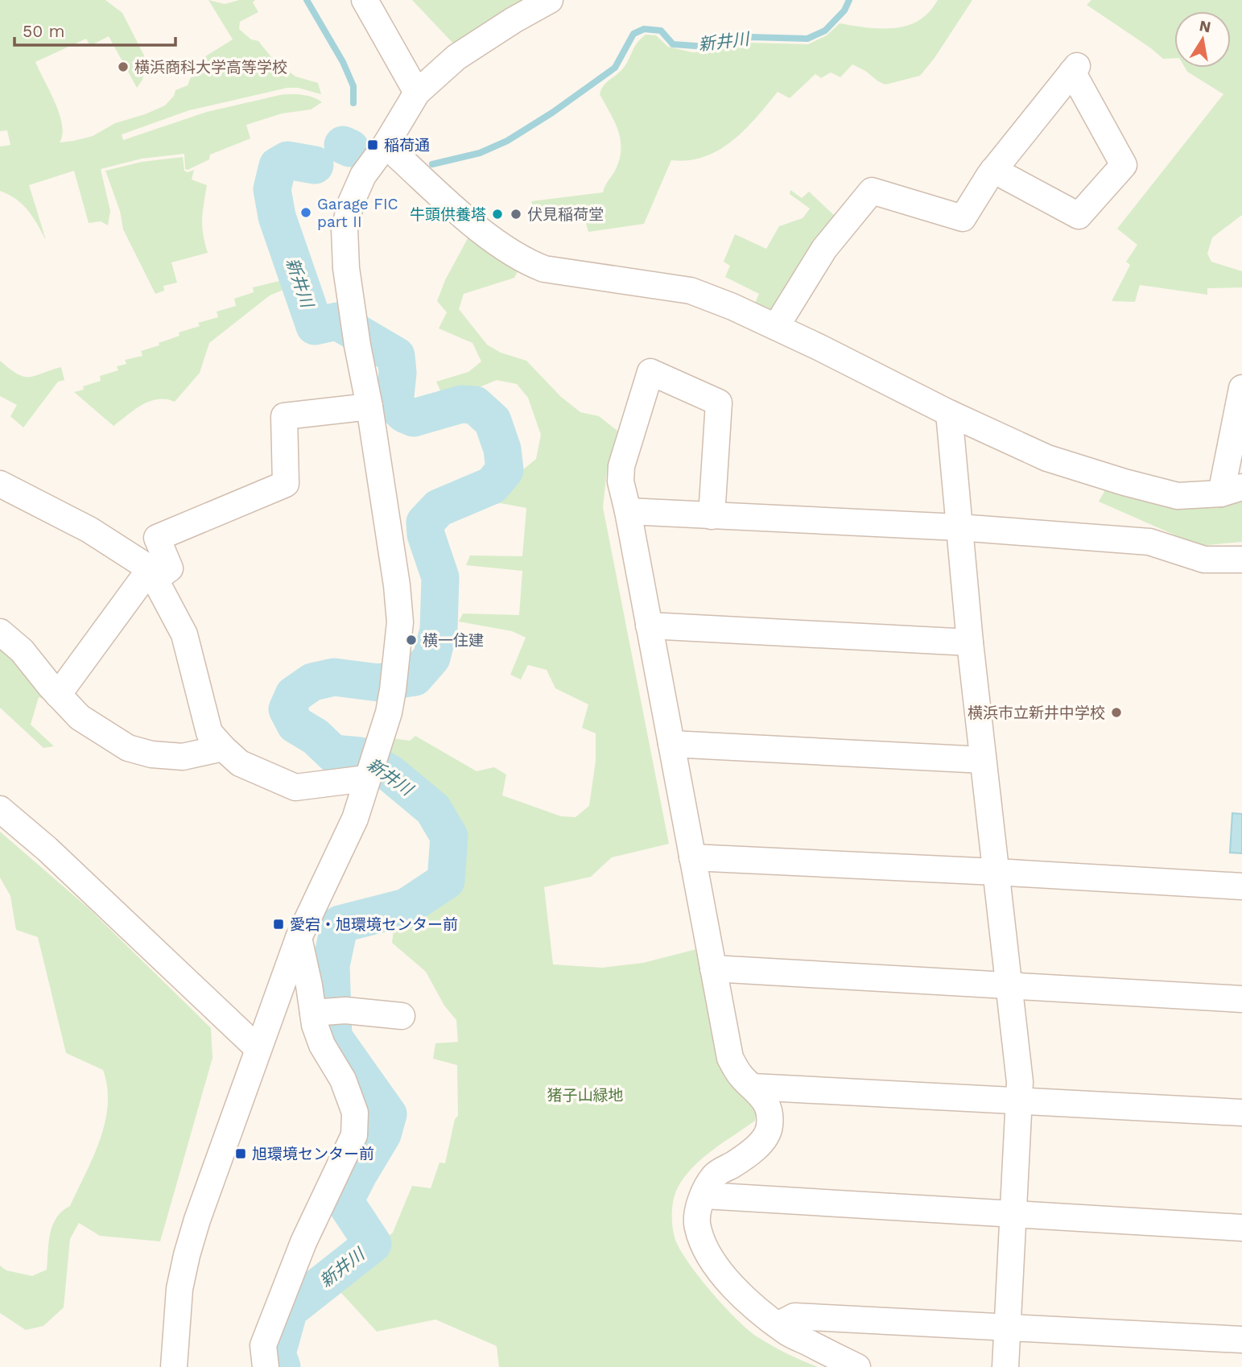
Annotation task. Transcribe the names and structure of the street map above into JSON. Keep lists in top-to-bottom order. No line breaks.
{"water":["新井川"],"parks":["猪子山緑地"],"places":{"other":["横浜商科大学高等学校","Garage FIC part II","牛頭供養塔","伏見稲荷堂","横一住建","横浜市立新井中学校"],"transit":["稲荷通","愛宕・旭環境センター前","旭環境センター前"]},"scale_bar":"50 m","north":"top"}
